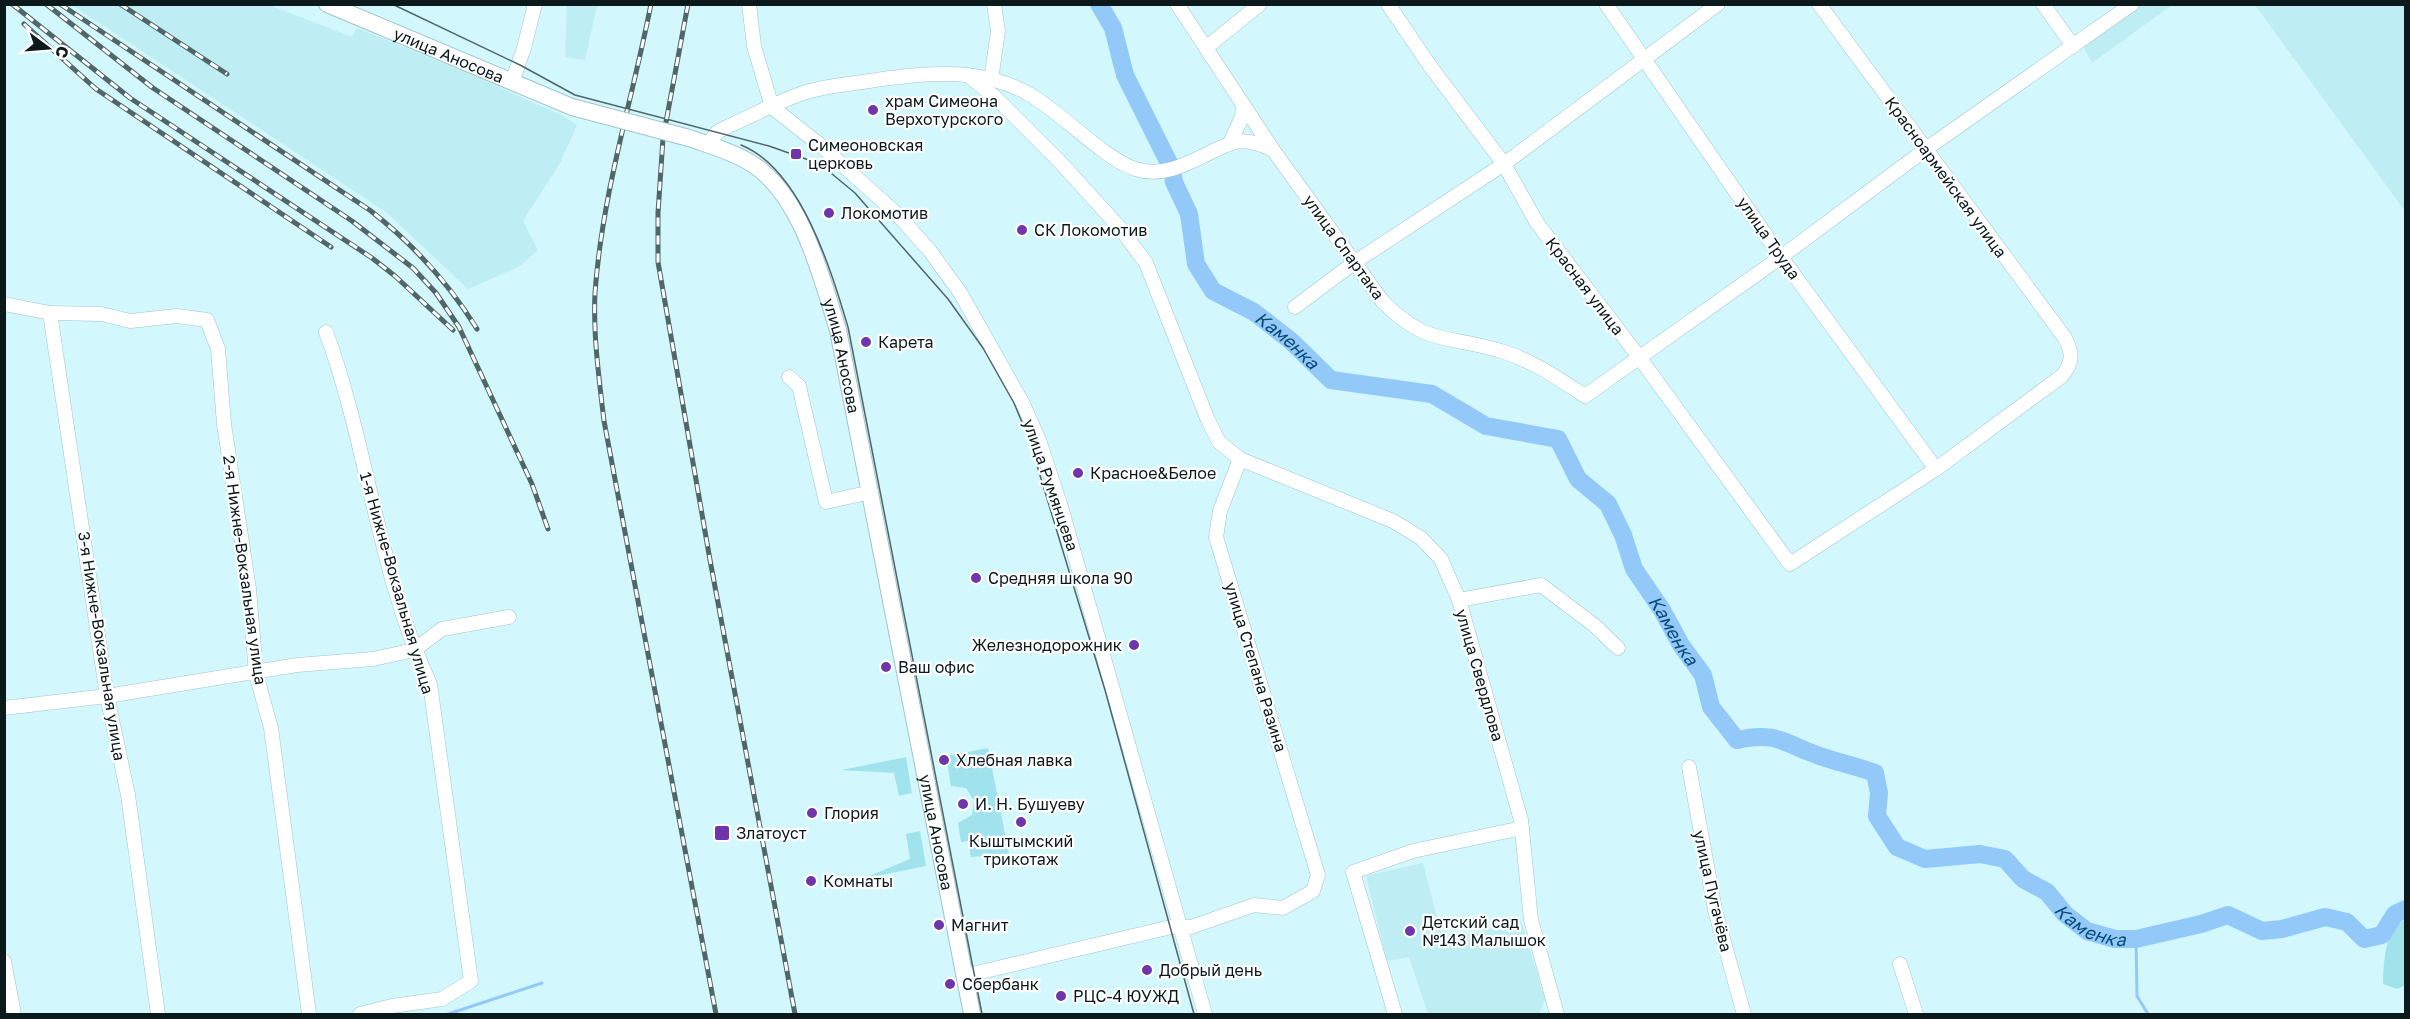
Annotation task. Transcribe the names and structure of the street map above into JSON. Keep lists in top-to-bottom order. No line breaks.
{"streets":{"main road":["улица Аносова"],"street":["Красноармейская улица","улица Труда","улица Спартака","Красная улица","улица Румянцева","2-я Нижне-Вокзальная улица","1-я Нижне-Вокзальная улица","3-я Нижне-Вокзальная улица","улица Степана Разина","улица Свердлова","улица Пугачёва"]},"crossings":[["Красноармейская улица","улица Труда"],["Красноармейская улица","Красная улица"],["улица Труда","Красная улица"],["улица Спартака","Красная улица"],["улица Румянцева","улица Степана Разина"],["2-я Нижне-Вокзальная улица","3-я Нижне-Вокзальная улица"],["улица Степана Разина","улица Свердлова"]],"water":["Каменка"],"places":{"other":["храм Симеона Верхотурского","Локомотив","СК Локомотив","Карета","Красное&Белое","Средняя школа 90","Железнодорожник","Ваш офис","Хлебная лавка","И. Н. Бушуеву","Глория","Кыштымский трикотаж","Комнаты","Магнит","Детский сад №143 Малышок","Добрый день","Сбербанк","РЦС-4 ЮУЖД"],"transit":["Симеоновская церковь","Златоуст"]},"north":"right"}
